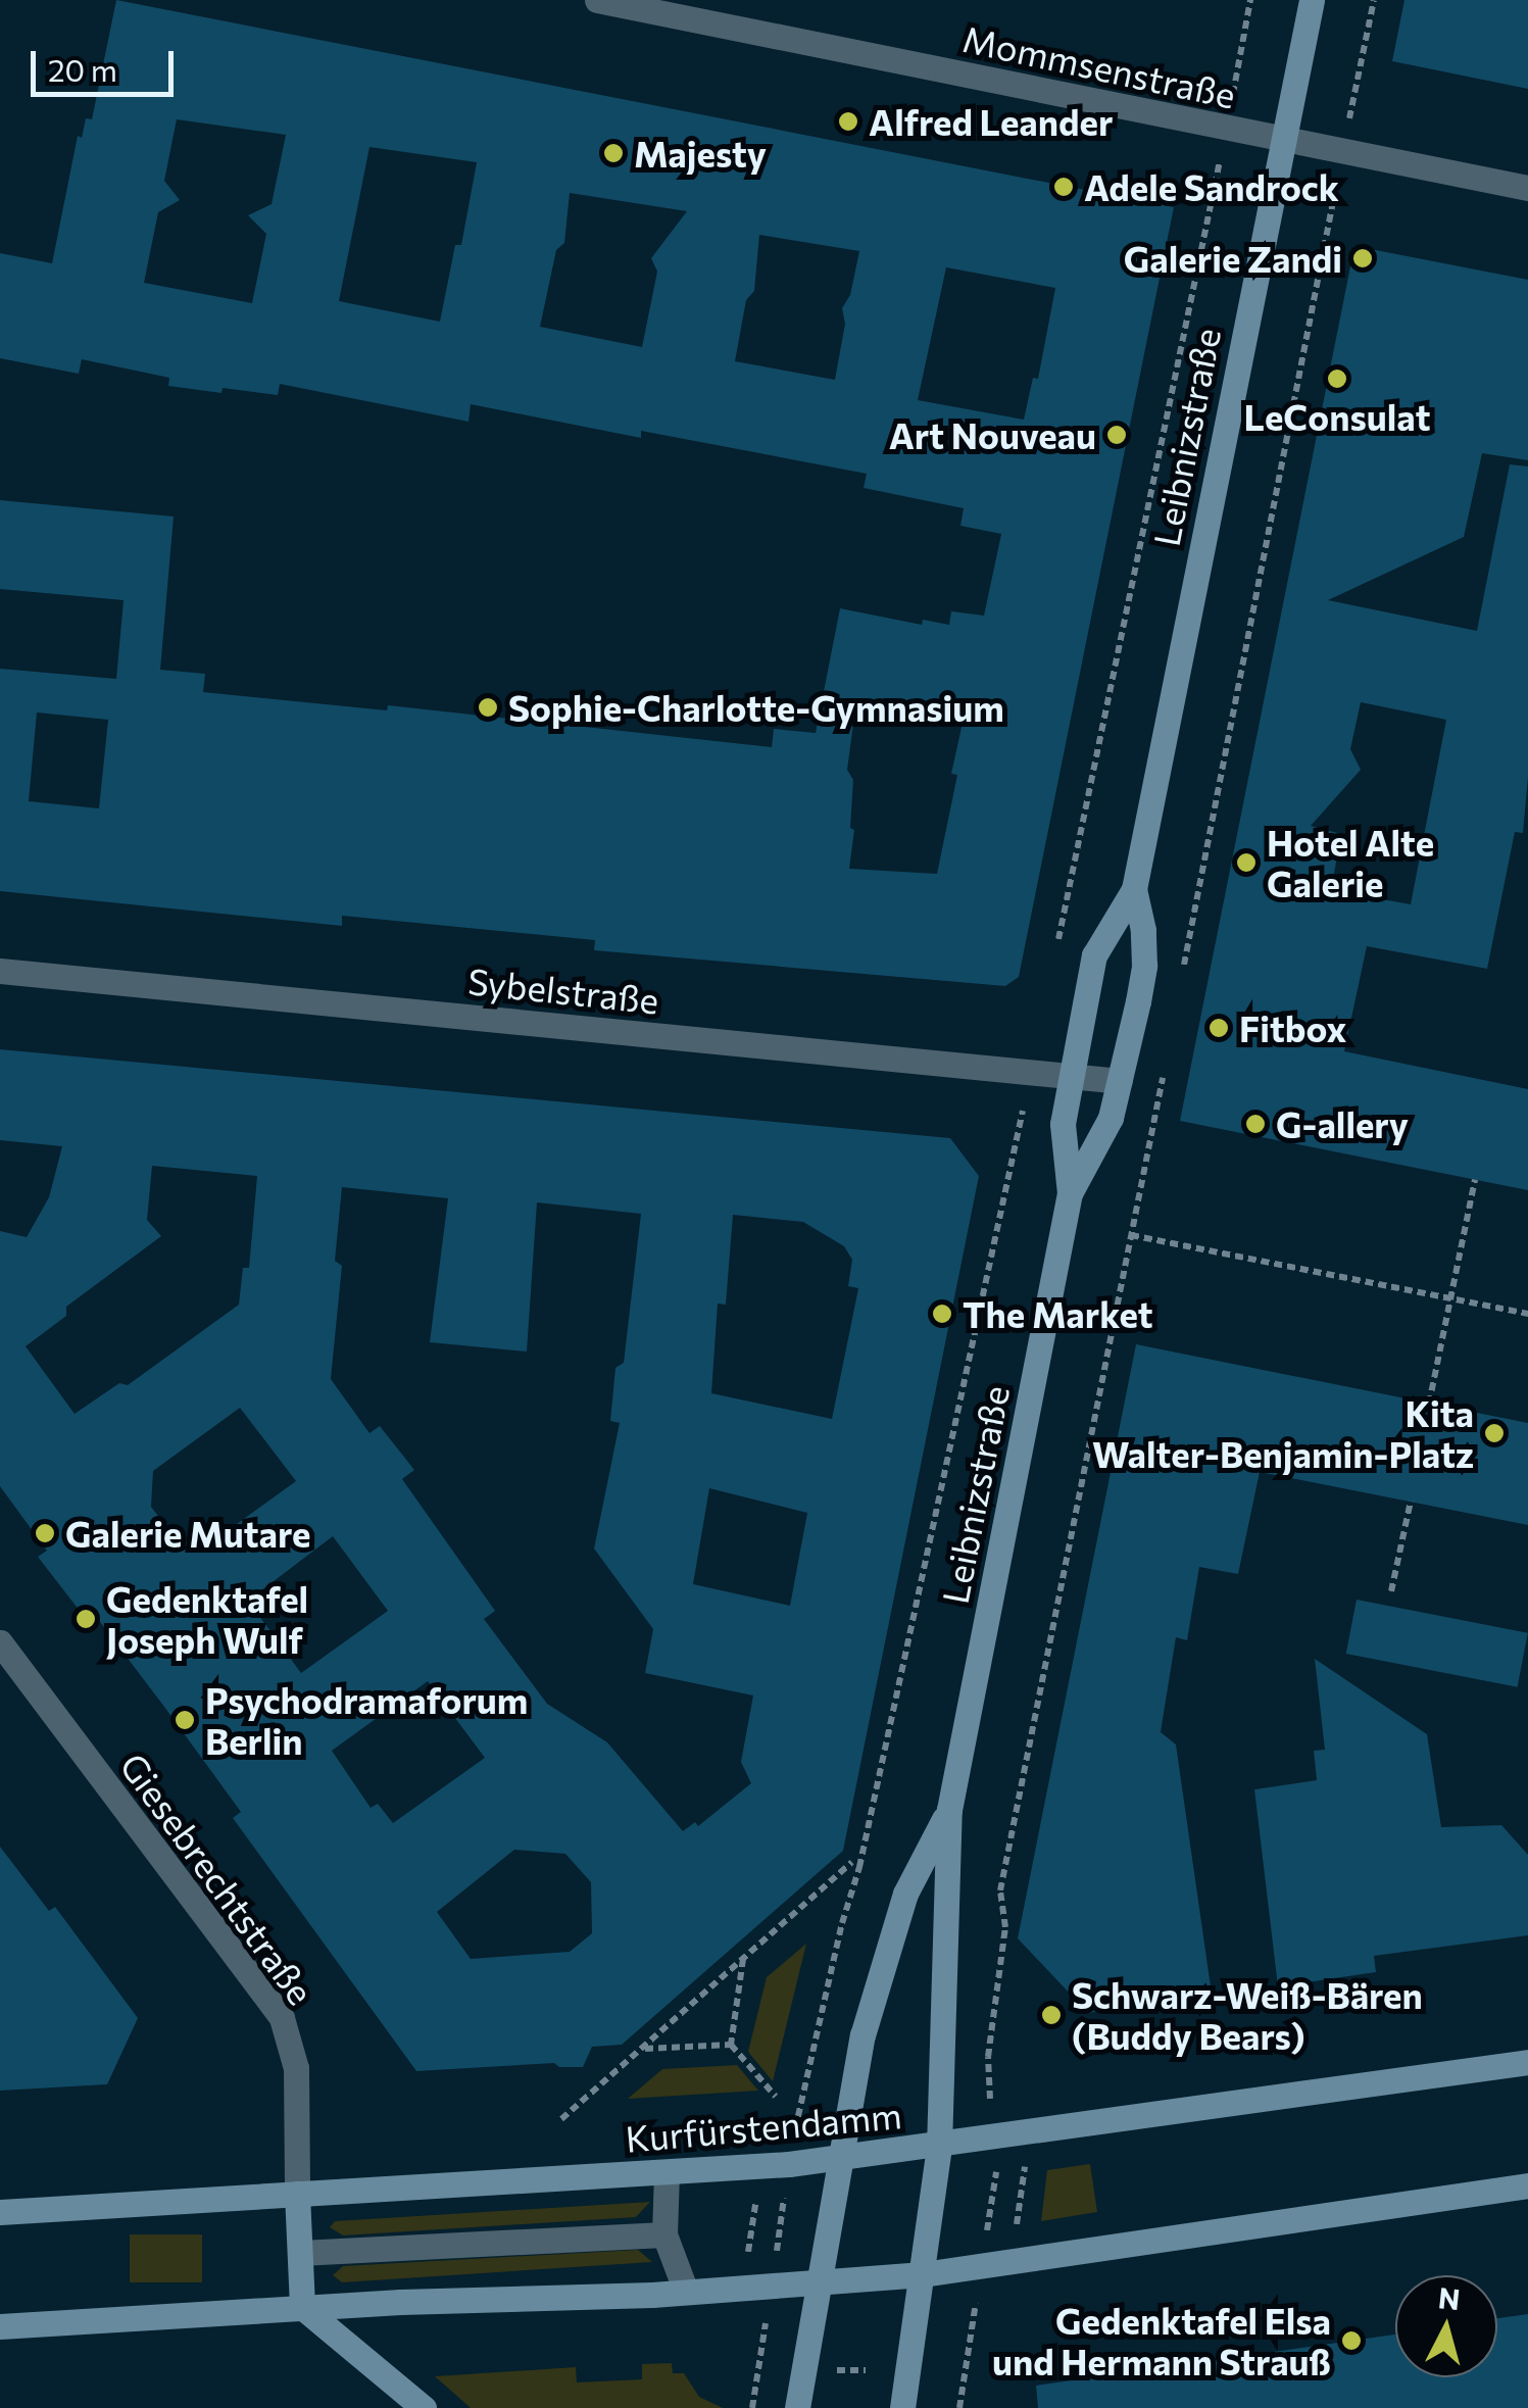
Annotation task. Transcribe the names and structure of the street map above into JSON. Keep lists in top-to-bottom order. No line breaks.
{"streets":{"main road":["Leibnizstraße","Giesebrechtstraße","Kurfürstendamm"],"street":["Mommsenstraße","Sybelstraße"]},"crossings":[["Mommsenstraße","Leibnizstraße"],["Leibnizstraße","Sybelstraße"],["Leibnizstraße","Kurfürstendamm"],["Giesebrechtstraße","Kurfürstendamm"]],"places":["Alfred Leander","Majesty","Adele Sandrock","Galerie Zandi","LeConsulat","Art Nouveau","Sophie-Charlotte-Gymnasium","Hotel Alte Galerie","Fitbox","G-allery","The Market","Kita Walter-Benjamin-Platz","Galerie Mutare","Gedenktafel Joseph Wulf","Psychodramaforum Berlin","Schwarz-Weiß-Bären (Buddy Bears)","Gedenktafel Elsa und Hermann Strauß"],"scale_bar":"20 m","north":"top"}
